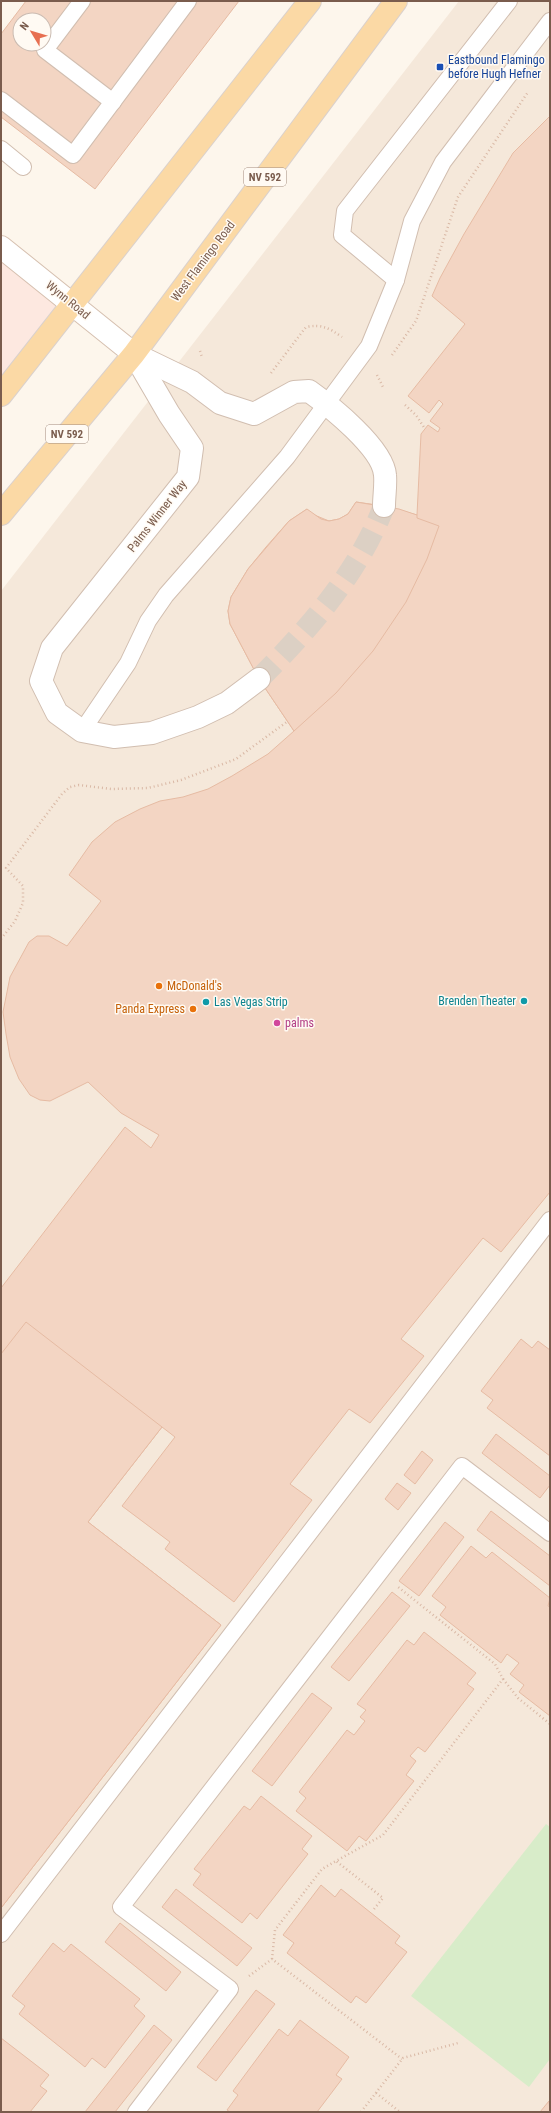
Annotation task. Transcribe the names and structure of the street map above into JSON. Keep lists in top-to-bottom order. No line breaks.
{"streets":{"main road":["NV 592","West Flamingo Road"],"street":["Wynn Road","Palms Winner Way"]},"crossings":[["West Flamingo Road","Wynn Road"],["West Flamingo Road","Palms Winner Way"],["Wynn Road","Palms Winner Way"]],"places":{"transit":["Eastbound Flamingo before Hugh Hefner"],"other":["McDonald's","Brenden Theater","Las Vegas Strip","Panda Express","palms"]},"north":"top left"}
